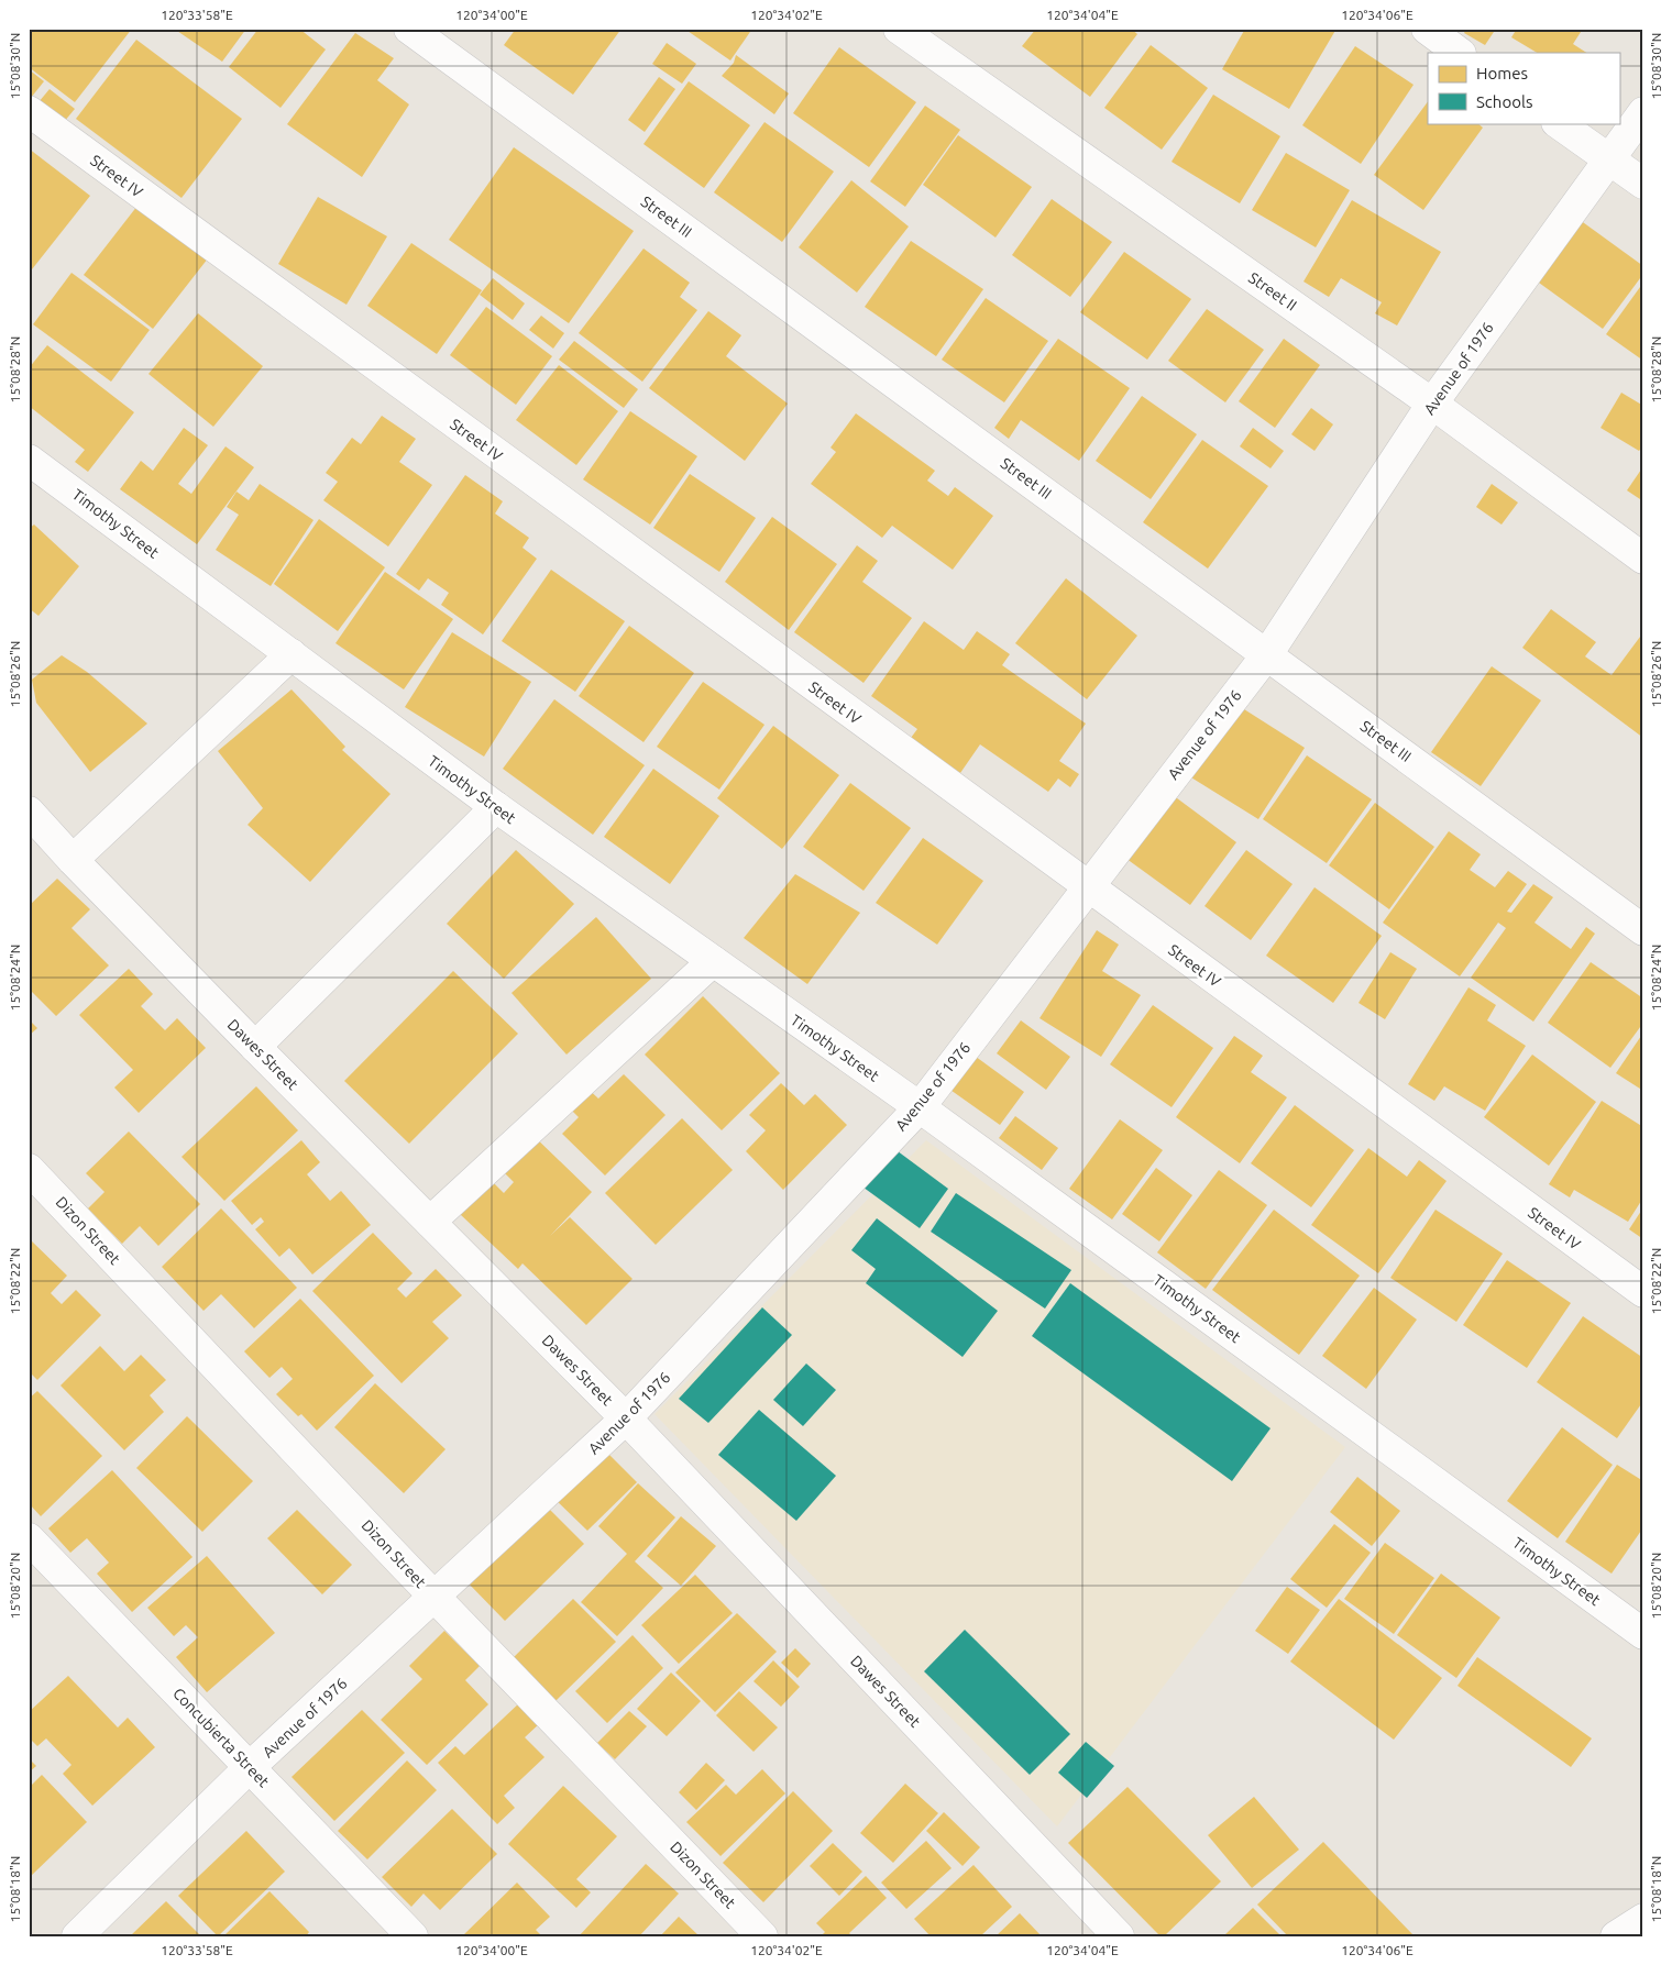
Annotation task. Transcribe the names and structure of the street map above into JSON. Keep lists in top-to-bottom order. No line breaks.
{"streets":{"street":["Street IV","Street III","Street II","Avenue of 1976","Timothy Street","Dawes Street","Dizon Street","Concubierta Street"]},"crossings":[["Street IV","Avenue of 1976"],["Street III","Avenue of 1976"],["Street II","Avenue of 1976"],["Avenue of 1976","Timothy Street"],["Avenue of 1976","Dawes Street"],["Avenue of 1976","Dizon Street"],["Avenue of 1976","Concubierta Street"]],"legend":["Homes","Schools"],"coordinates":["120°33'58\"E","120°34'00\"E","120°34'02\"E","120°34'04\"E","120°34'06\"E","15°08'30\"N","15°08'28\"N","15°08'26\"N","15°08'24\"N","15°08'22\"N","15°08'20\"N","15°08'18\"N"]}
